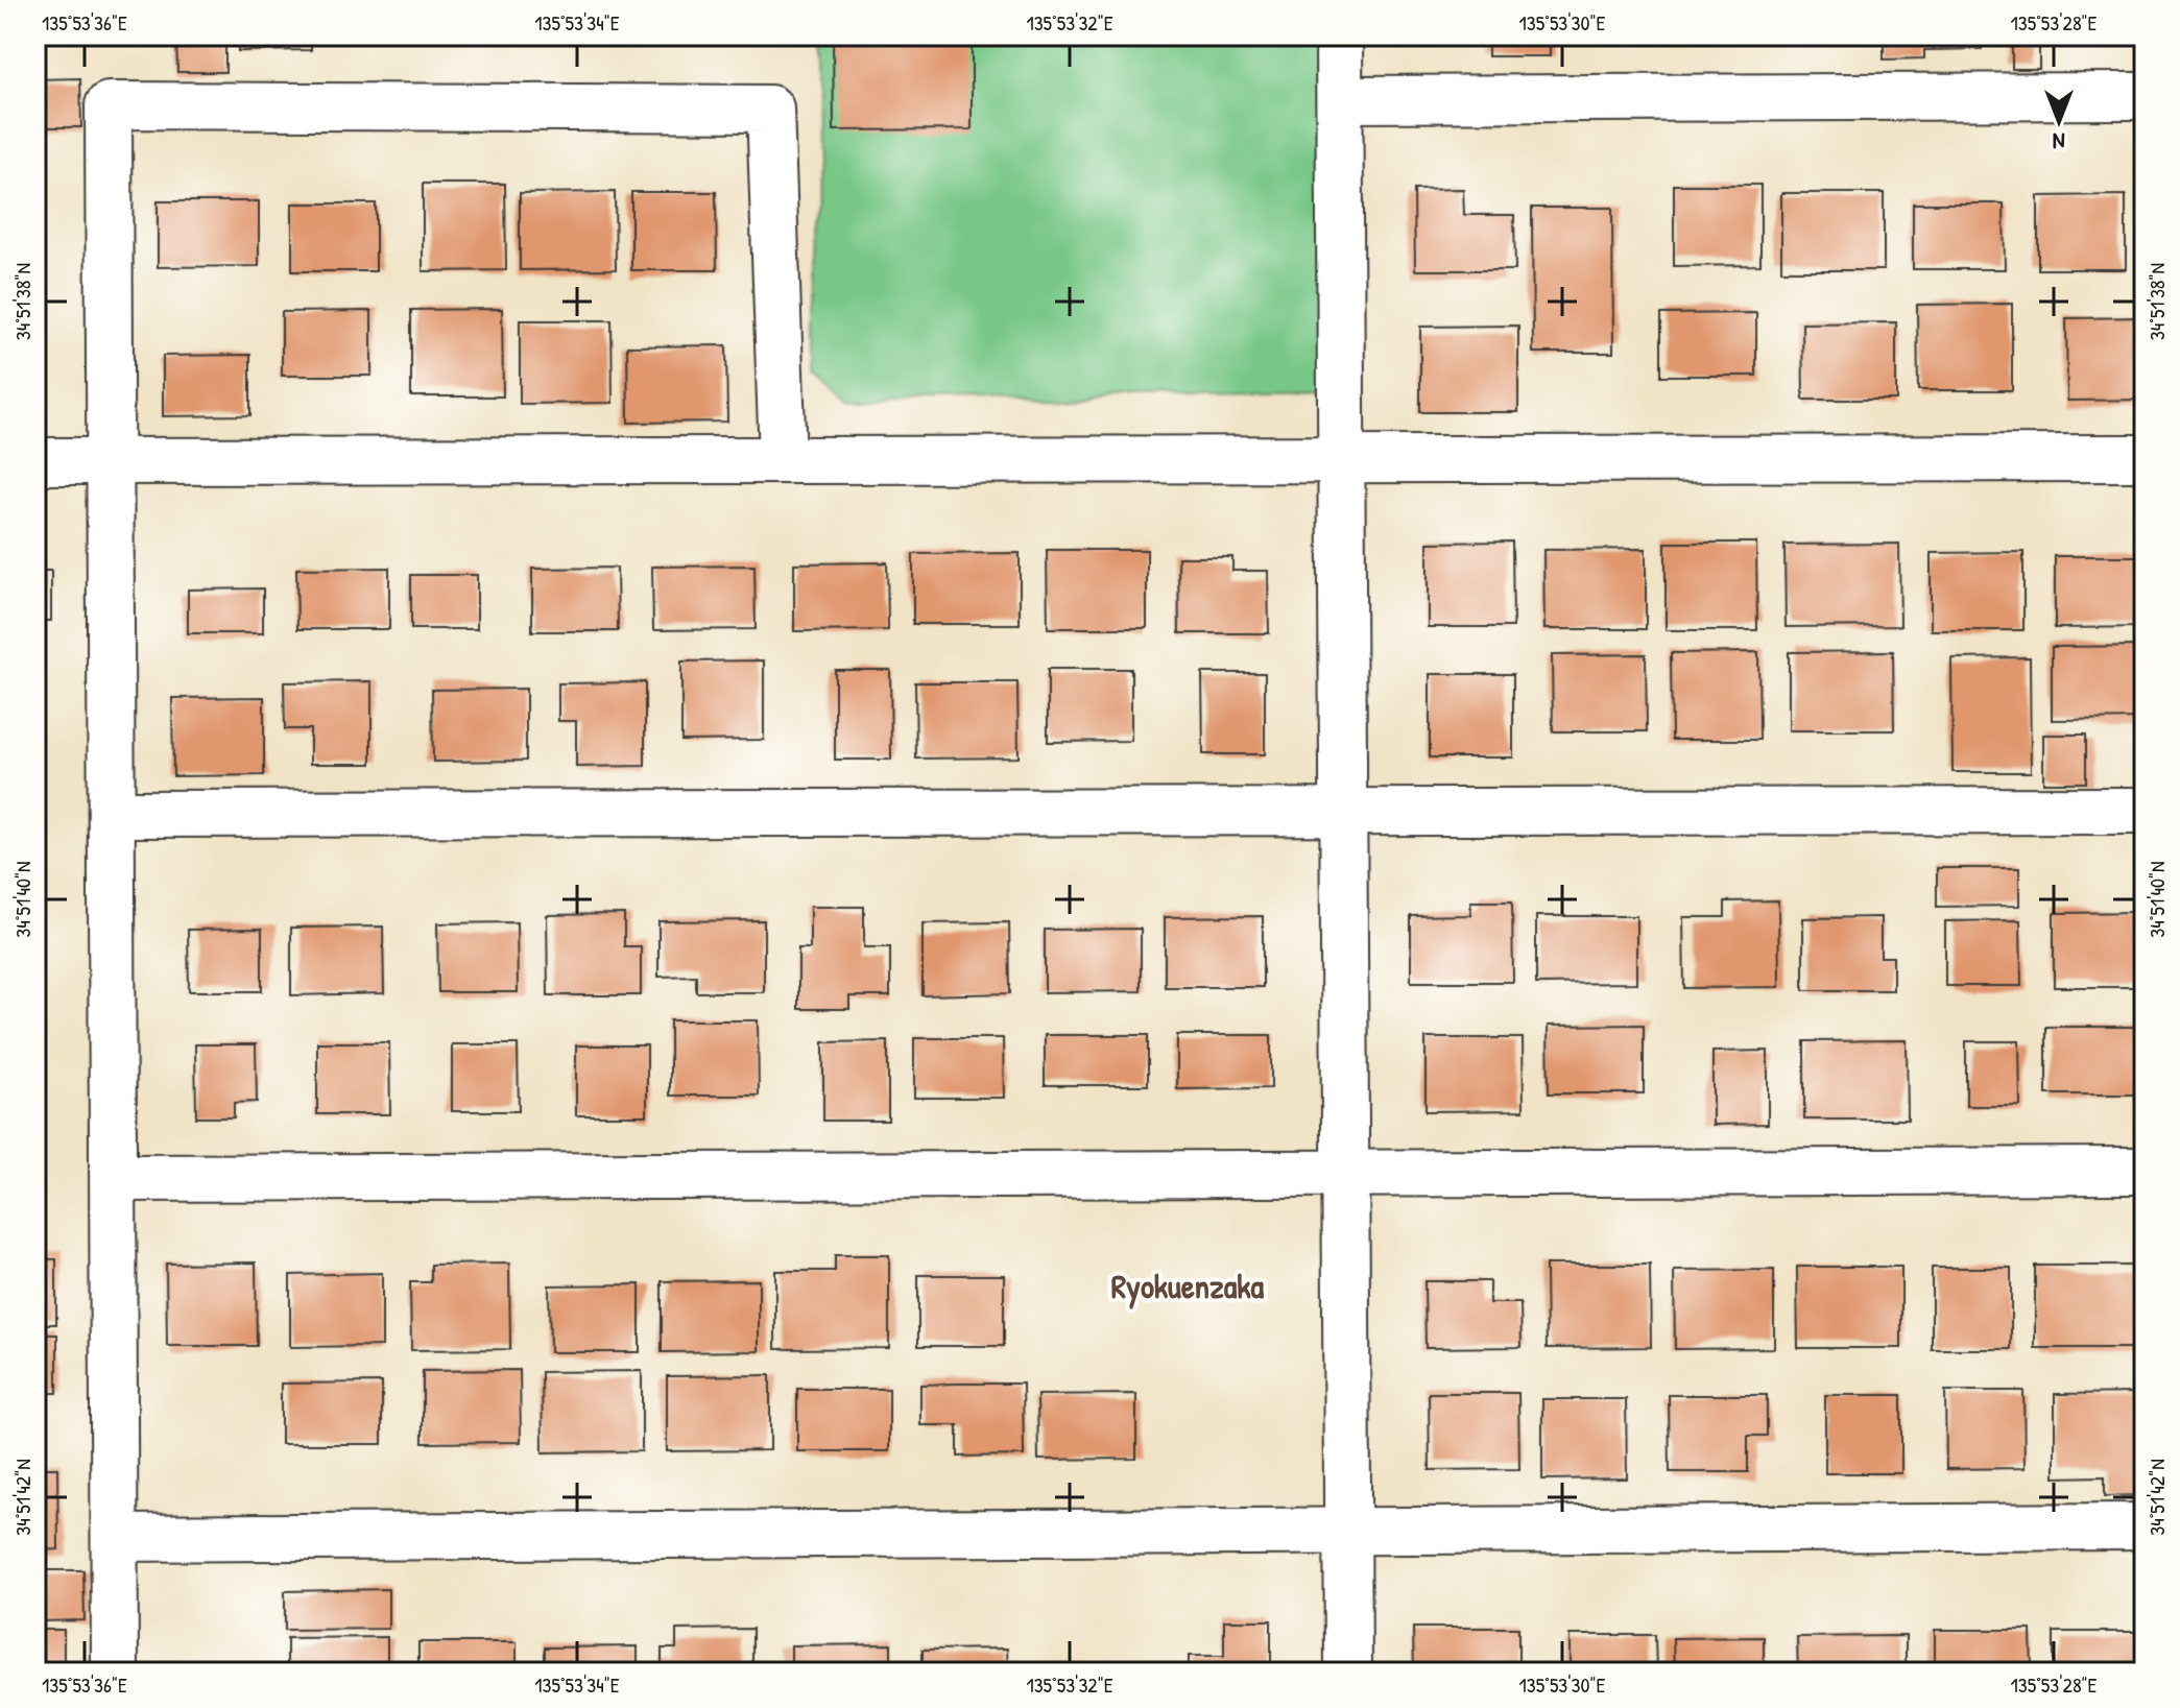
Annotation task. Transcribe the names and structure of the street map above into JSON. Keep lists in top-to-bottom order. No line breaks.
{"districts":["Ryokuenzaka"],"north":"bottom","coordinates":["135°53'36\"E","135°53'34\"E","135°53'32\"E","135°53'30\"E","135°53'28\"E","34°51'38\"N","34°51'40\"N","34°51'42\"N"]}
